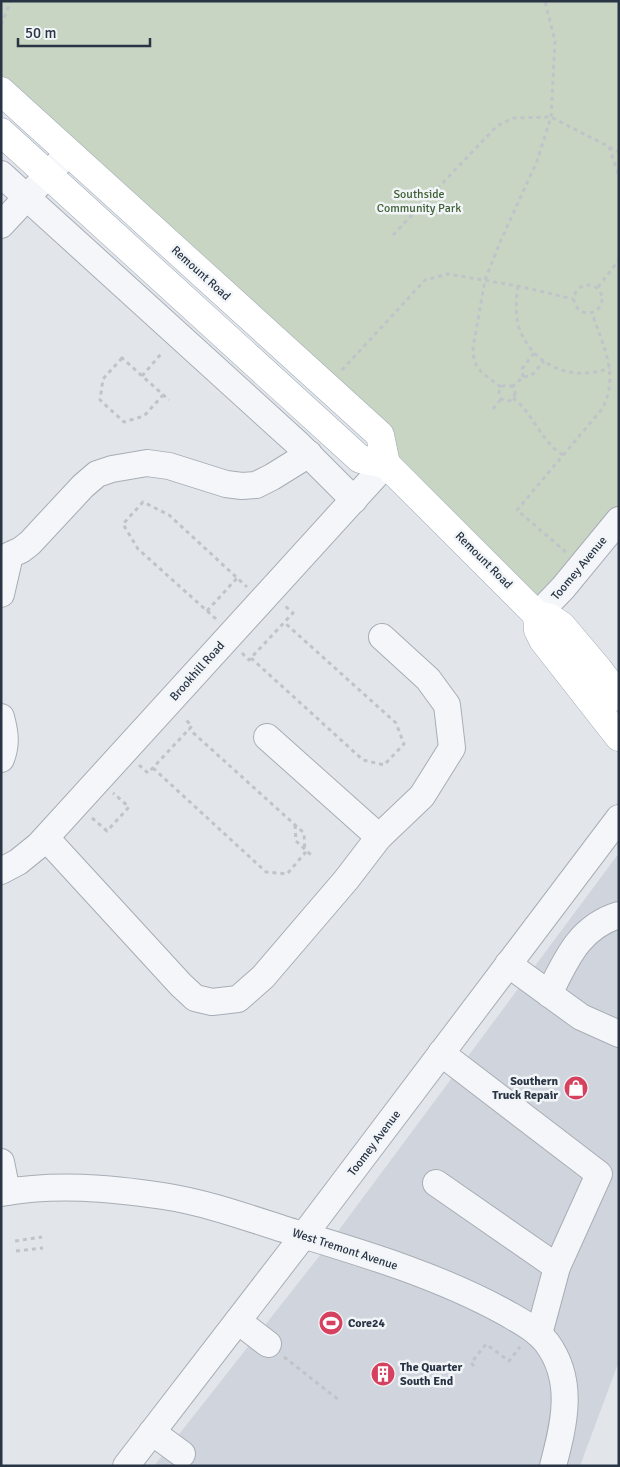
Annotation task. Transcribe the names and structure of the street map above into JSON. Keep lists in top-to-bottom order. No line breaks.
{"streets":{"main road":["Remount Road"],"street":["Toomey Avenue","Brookhill Road","West Tremont Avenue"]},"crossings":[["Remount Road","Toomey Avenue"],["Remount Road","Brookhill Road"],["Toomey Avenue","West Tremont Avenue"]],"parks":["Southside Community Park"],"places":{"shop":["Southern Truck Repair"],"sports":["Core24"],"building":["The Quarter South End"]},"scale_bar":"50 m"}
